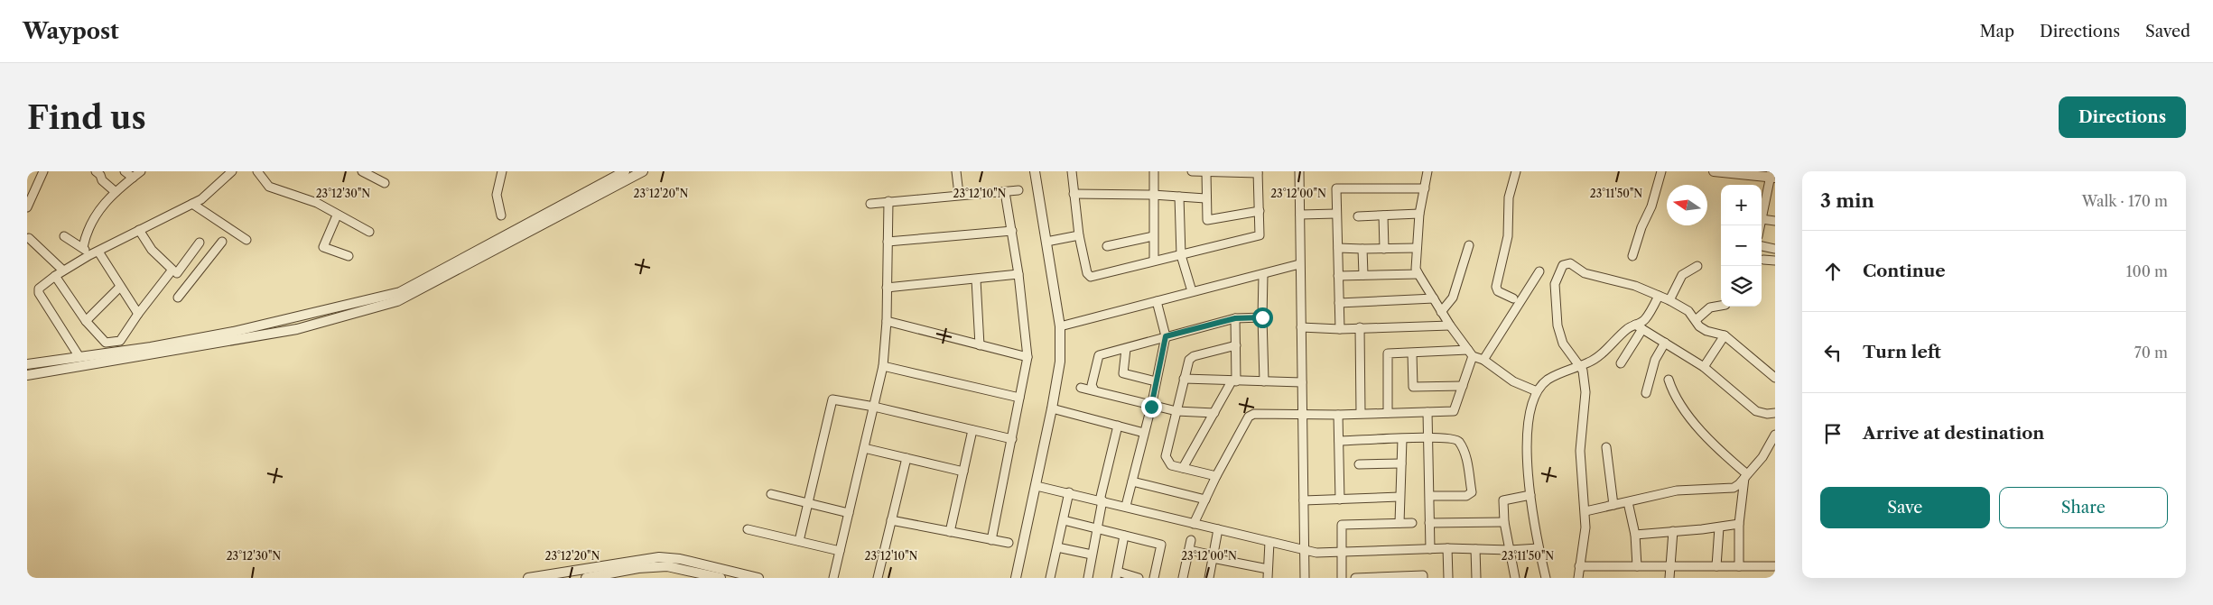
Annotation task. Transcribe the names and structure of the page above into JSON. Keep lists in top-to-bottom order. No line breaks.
{"north":"left","page":{"header":"Waypost","nav":["Map","Directions","Saved"],"buttons":["Directions",["Save","Share"]],"title":"Find us","heading":["3 min","Walk · 170 m"],"map_buttons":["+","−"],"list":[["Continue","100 m"],["Turn left","70 m"],"Arrive at destination"]},"coordinates":["23°12'30\"N","23°12'20\"N","23°12'10\"N","23°12'00\"N","23°11'50\"N"]}
